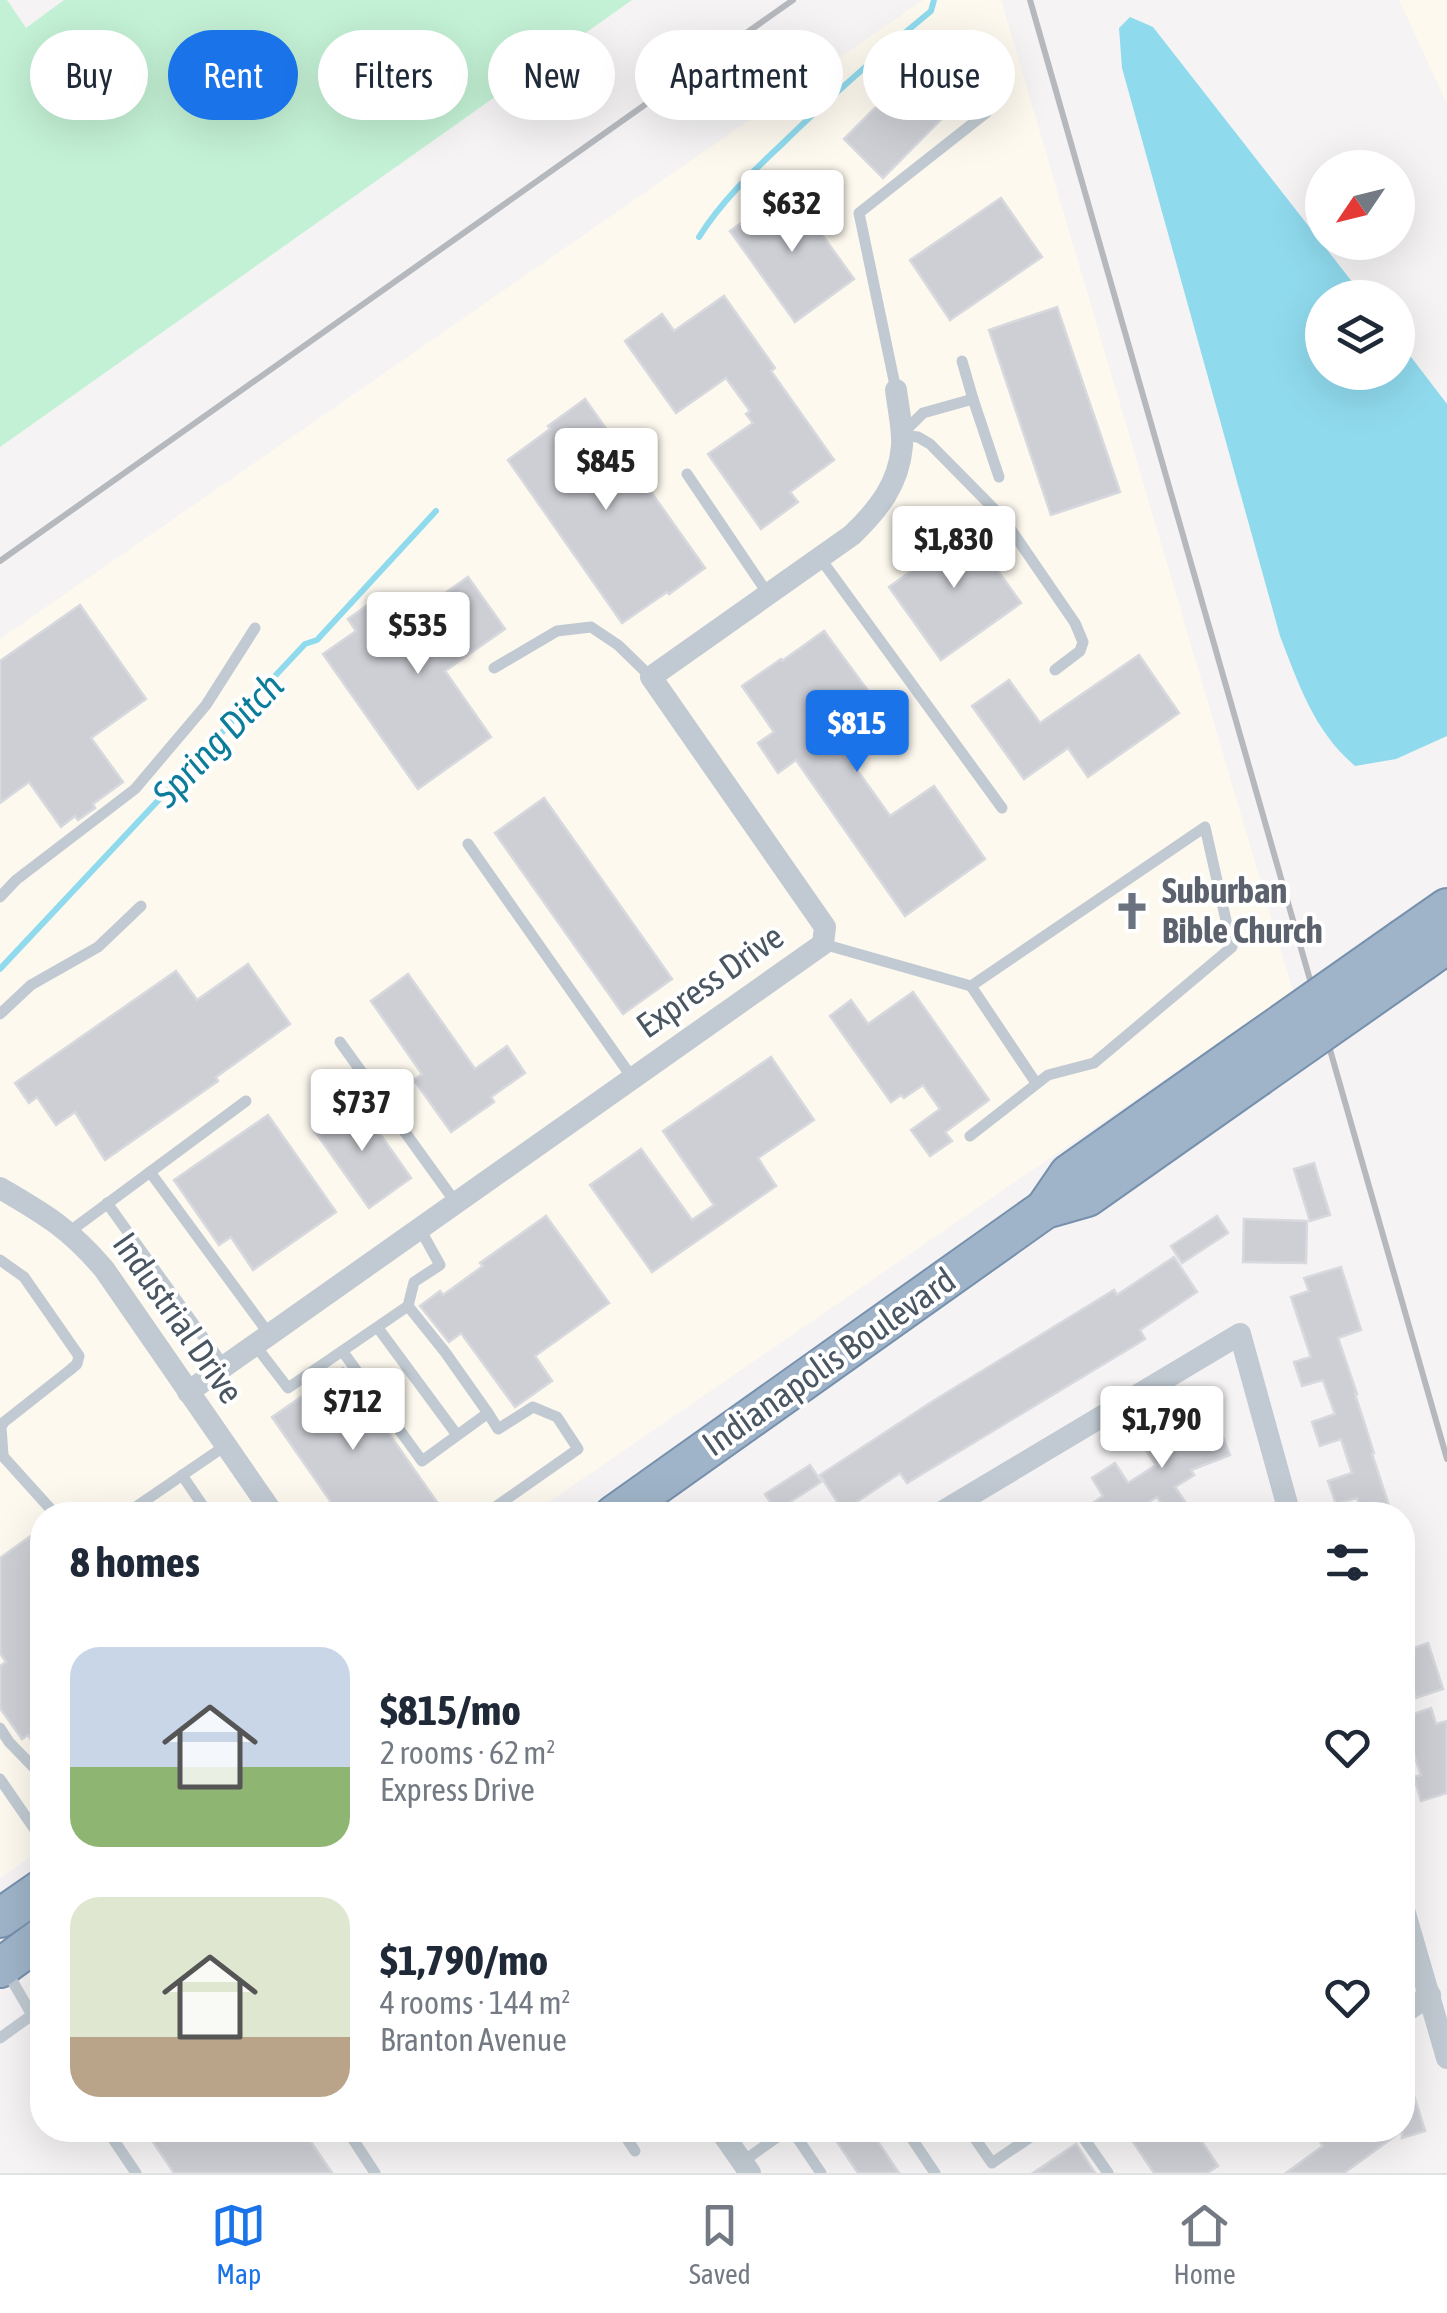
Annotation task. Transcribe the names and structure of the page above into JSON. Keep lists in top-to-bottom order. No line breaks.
{"streets":{"highway":["Indianapolis Boulevard"],"street":["Express Drive","Industrial Drive"]},"crossings":[["Express Drive","Industrial Drive"]],"water":["Spring Ditch"],"places":{"church":["Suburban Bible Church"]},"north":"bottom left","page":{"chip":["Buy","Rent","Filters","New","Apartment","House"],"price":["$632","$845","$1,830","$535","$815","$737","$712","$1,790"],"heading":"8 homes","list":[{"name":"$815/mo","note":"2 rooms · 62 m² · Express Drive"},{"name":"$1,790/mo","note":"4 rooms · 144 m² · Branton Avenue"}],"tabs":["Map","Saved","Home"]}}
